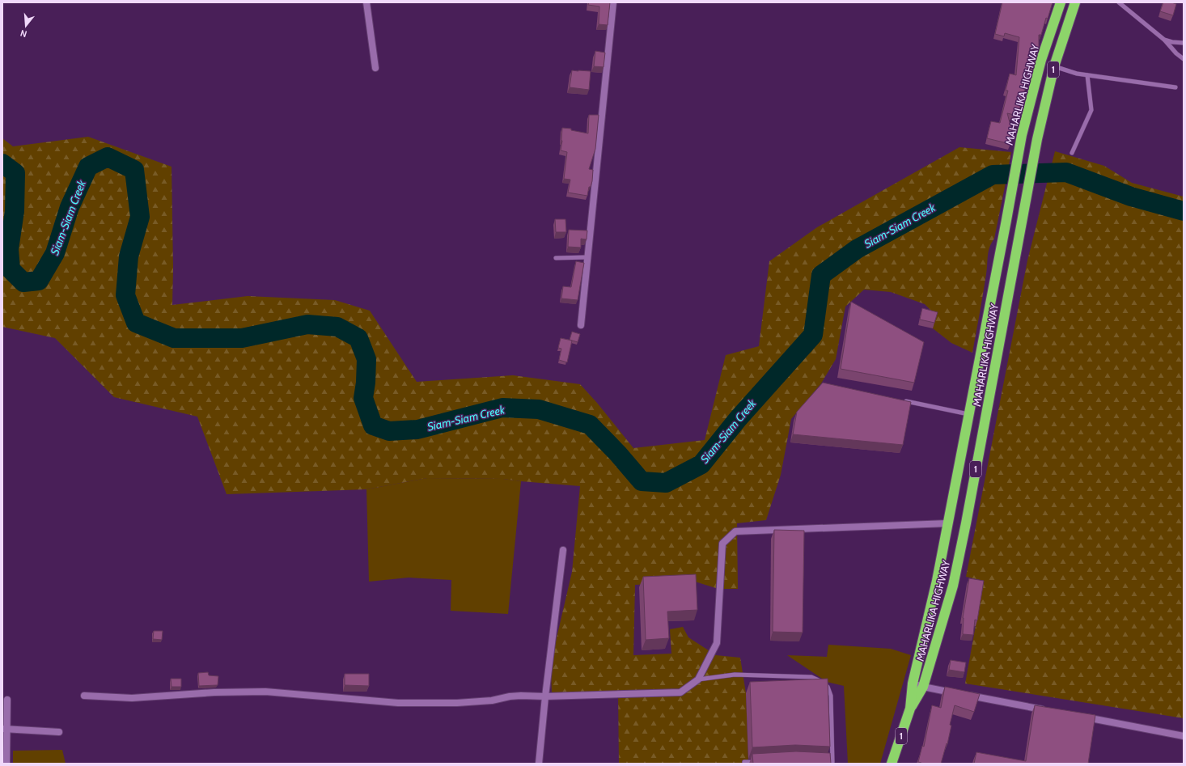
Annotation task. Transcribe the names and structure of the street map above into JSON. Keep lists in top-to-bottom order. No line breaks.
{"streets":{"highway":["1","MAHARLIKA HIGHWAY"]},"water":["Siam-Siam Creek"],"north":"bottom"}
